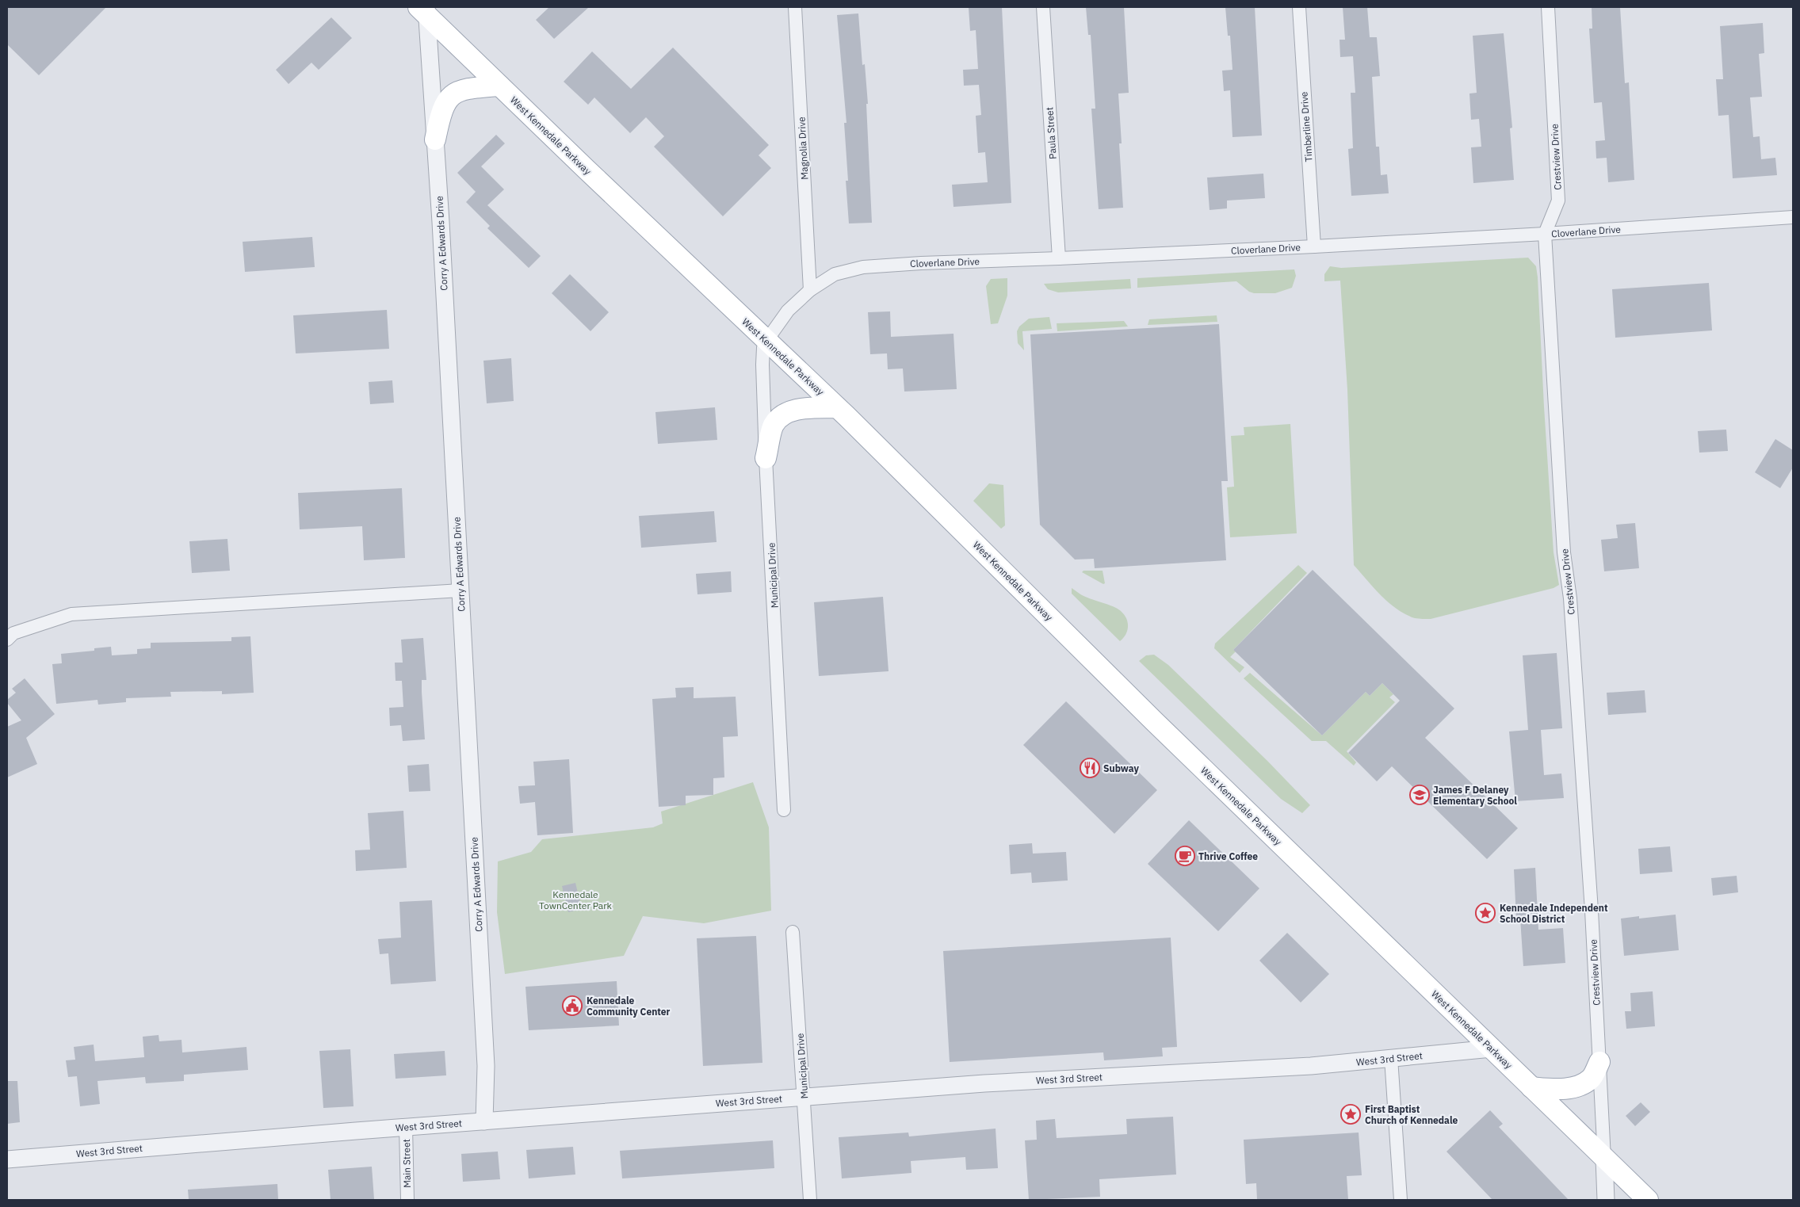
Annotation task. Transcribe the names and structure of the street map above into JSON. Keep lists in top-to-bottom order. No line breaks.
{"streets":{"main road":["West Kennedale Parkway"],"street":["Timberline Drive","Paula Street","Magnolia Drive","Crestview Drive","Cloverlane Drive","Corry A Edwards Drive","Municipal Drive","West 3rd Street","Main Street"]},"crossings":[["Timberline Drive","Cloverlane Drive"],["Paula Street","Cloverlane Drive"],["West Kennedale Parkway","Crestview Drive"],["West Kennedale Parkway","Cloverlane Drive"],["West Kennedale Parkway","Corry A Edwards Drive"],["West Kennedale Parkway","Municipal Drive"],["West Kennedale Parkway","West 3rd Street"],["Magnolia Drive","Cloverlane Drive"],["Crestview Drive","Cloverlane Drive"],["Cloverlane Drive","Municipal Drive"],["Corry A Edwards Drive","West 3rd Street"],["Municipal Drive","West 3rd Street"],["West 3rd Street","Main Street"]],"parks":["Kennedale TownCenter Park"],"places":{"restaurant":["Subway"],"school or university":["James F Delaney Elementary School"],"cafe":["Thrive Coffee"],"place":["Kennedale Independent School District","First Baptist Church of Kennedale"],"public building":["Kennedale Community Center"]}}
